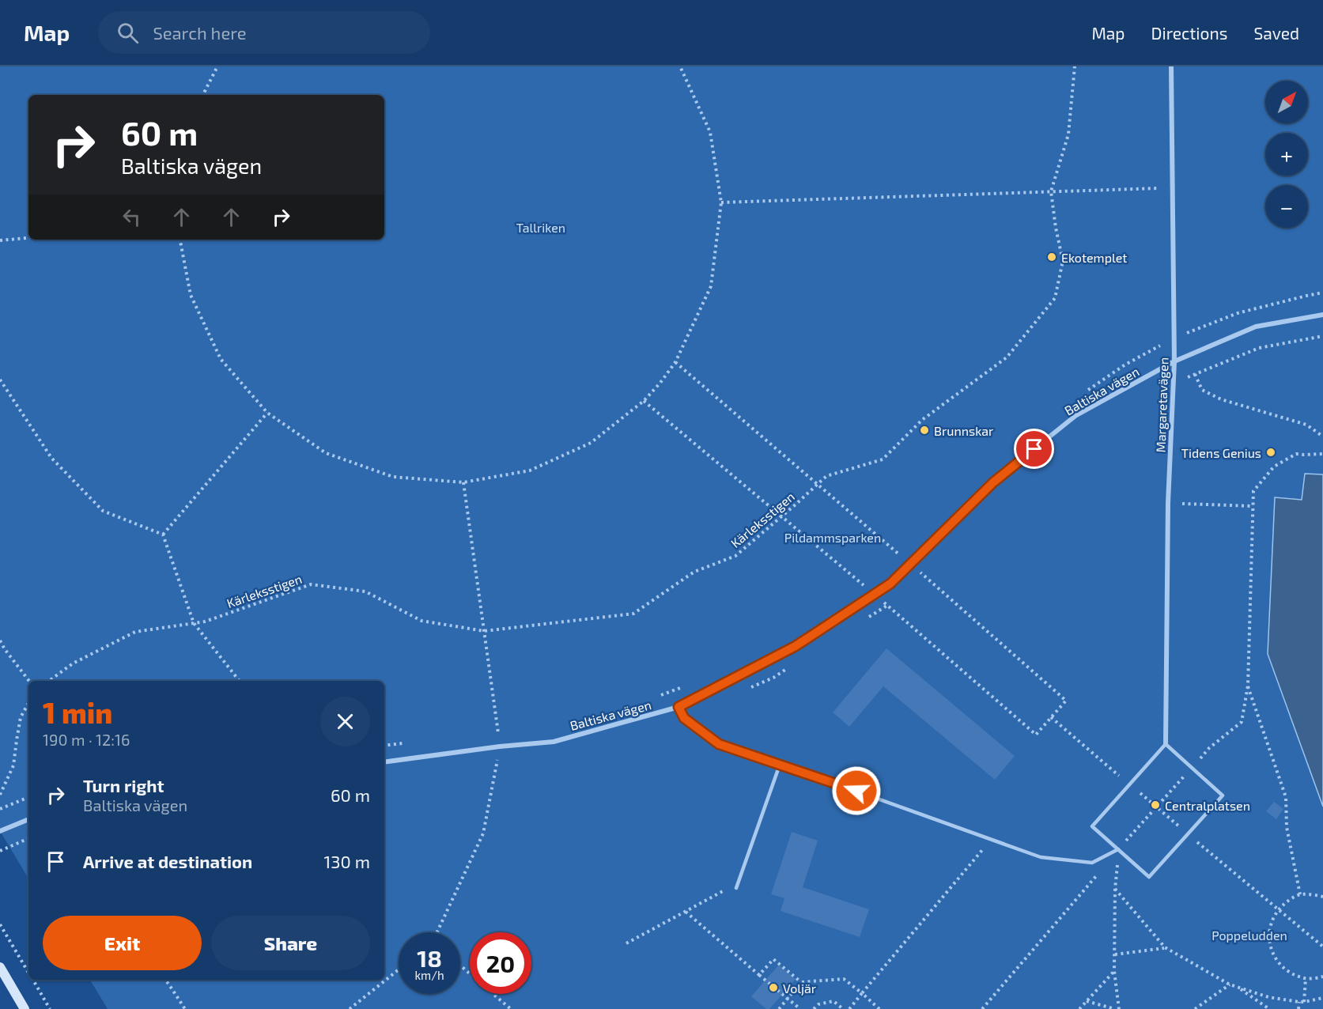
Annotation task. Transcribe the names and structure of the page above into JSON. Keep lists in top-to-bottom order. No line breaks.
{"streets":{"street":["Baltiska vägen","Margaretavägen"],"path":["Kärleksstigen"]},"crossings":[["Baltiska vägen","Margaretavägen"]],"parks":["Tallriken","Pildammsparken","Poppeludden"],"places":["Ekotemplet","Brunnskar","Tidens Genius","Centralplatsen","Voljär"],"north":"top right","page":{"header":"Map","search":"Search here","nav":["Map","Directions","Saved"],"map_buttons":["+","−"],"turn":["60 m","Baltiska vägen"],"heading":["1 min","190 m · 12:16"],"list":[{"name":"Turn right","note":"Baltiska vägen","value":"60 m"},{"name":"Arrive at destination","value":"130 m"}],"buttons":["Exit","Share"],"speed":"18 km/h","limit":"20"}}
